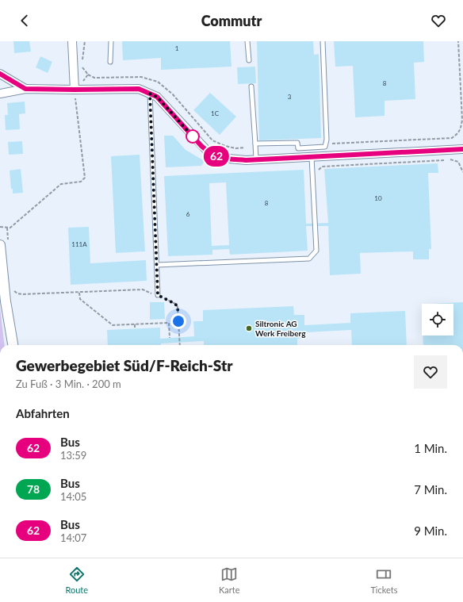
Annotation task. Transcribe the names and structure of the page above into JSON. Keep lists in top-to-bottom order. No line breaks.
{"places":["Siltronic AG Werk Freiberg"],"lines":["bus line 62"],"house_numbers":["1","8","3","1C","10","8","6","111A"],"page":{"header":"Commutr","on_map":"62","heading":[["Gewerbegebiet Süd/F-Reich-Str","Zu Fuß · 3 Min. · 200 m"],"Abfahrten"],"list":[{"mark":"62","name":"Bus","note":"13:59","value":"1 Min."},{"mark":"78","name":"Bus","note":"14:05","value":"7 Min."},{"mark":"62","name":"Bus","note":"14:07","value":"9 Min."}],"tabs":["Route","Karte","Tickets"]}}
